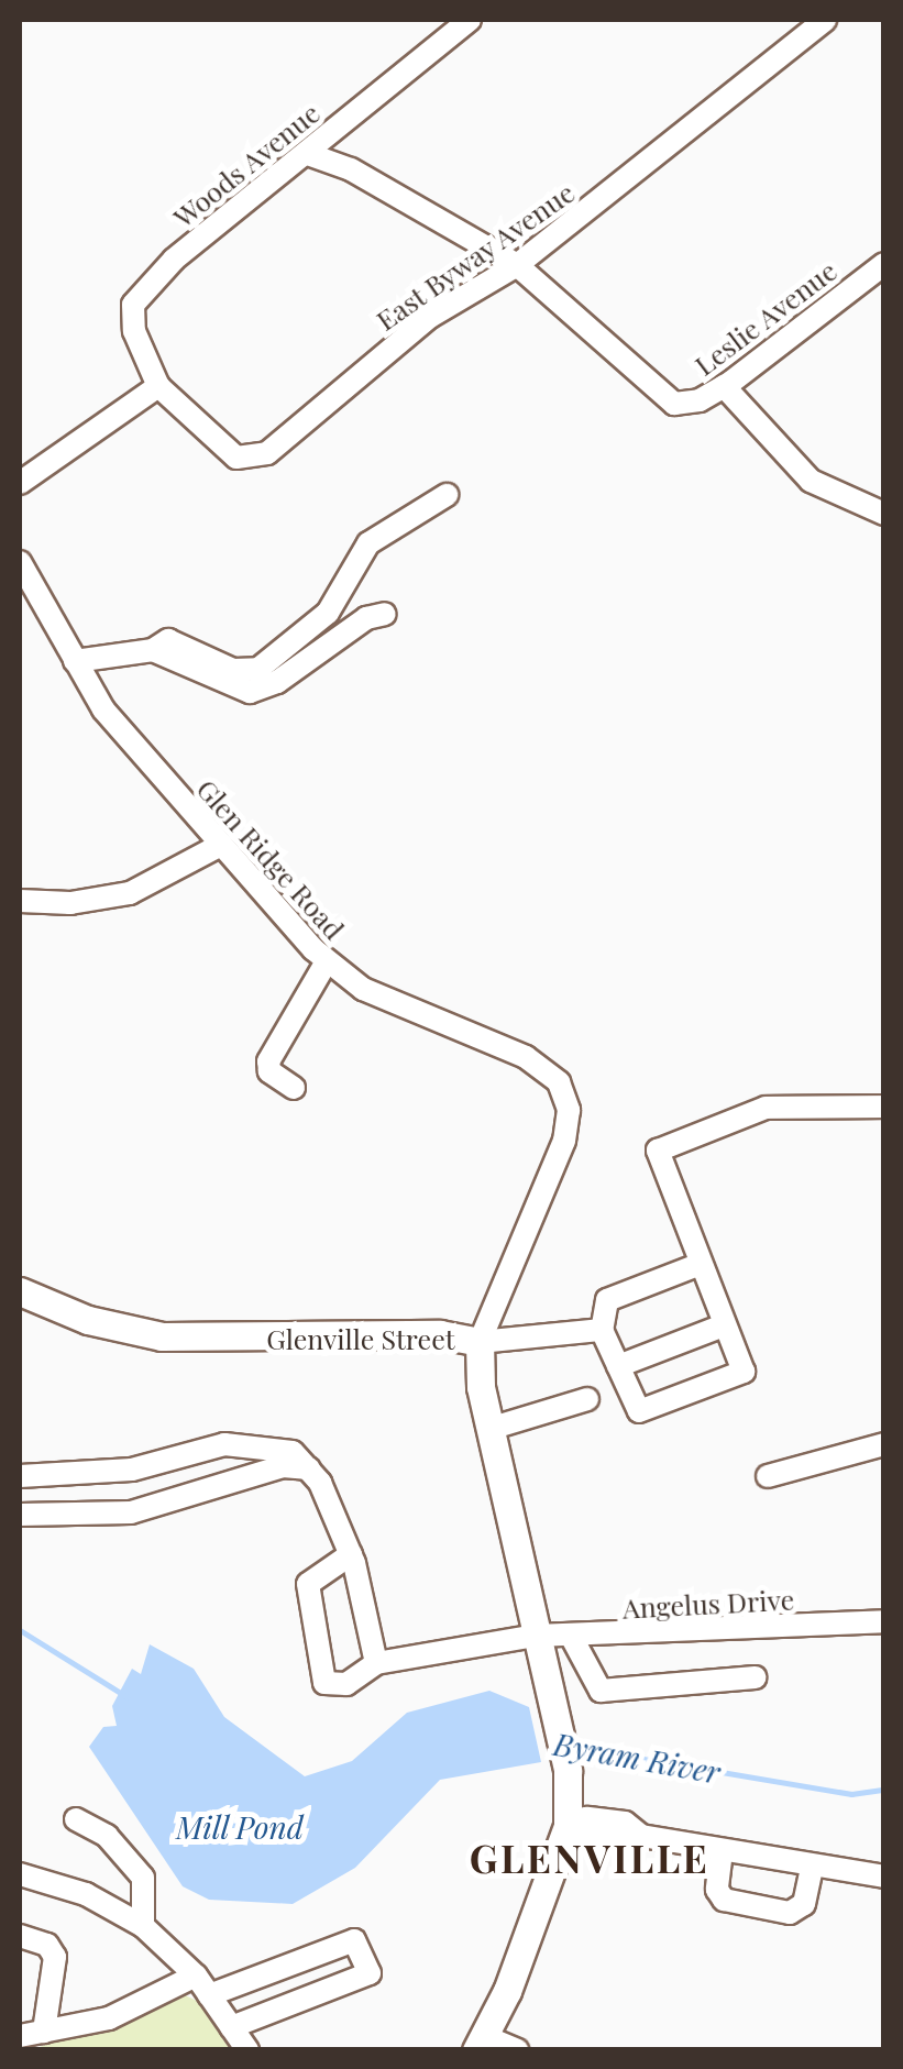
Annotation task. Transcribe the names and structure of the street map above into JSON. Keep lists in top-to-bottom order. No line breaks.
{"streets":{"main road":["Glenville Street"],"street":["Woods Avenue","East Byway Avenue","Leslie Avenue","Glen Ridge Road","Angelus Drive"]},"crossings":[["Woods Avenue","East Byway Avenue"],["East Byway Avenue","Leslie Avenue"],["Glen Ridge Road","Glenville Street"],["Glenville Street","Angelus Drive"]],"districts":["GLENVILLE"],"water":["Byram River","Mill Pond"]}
